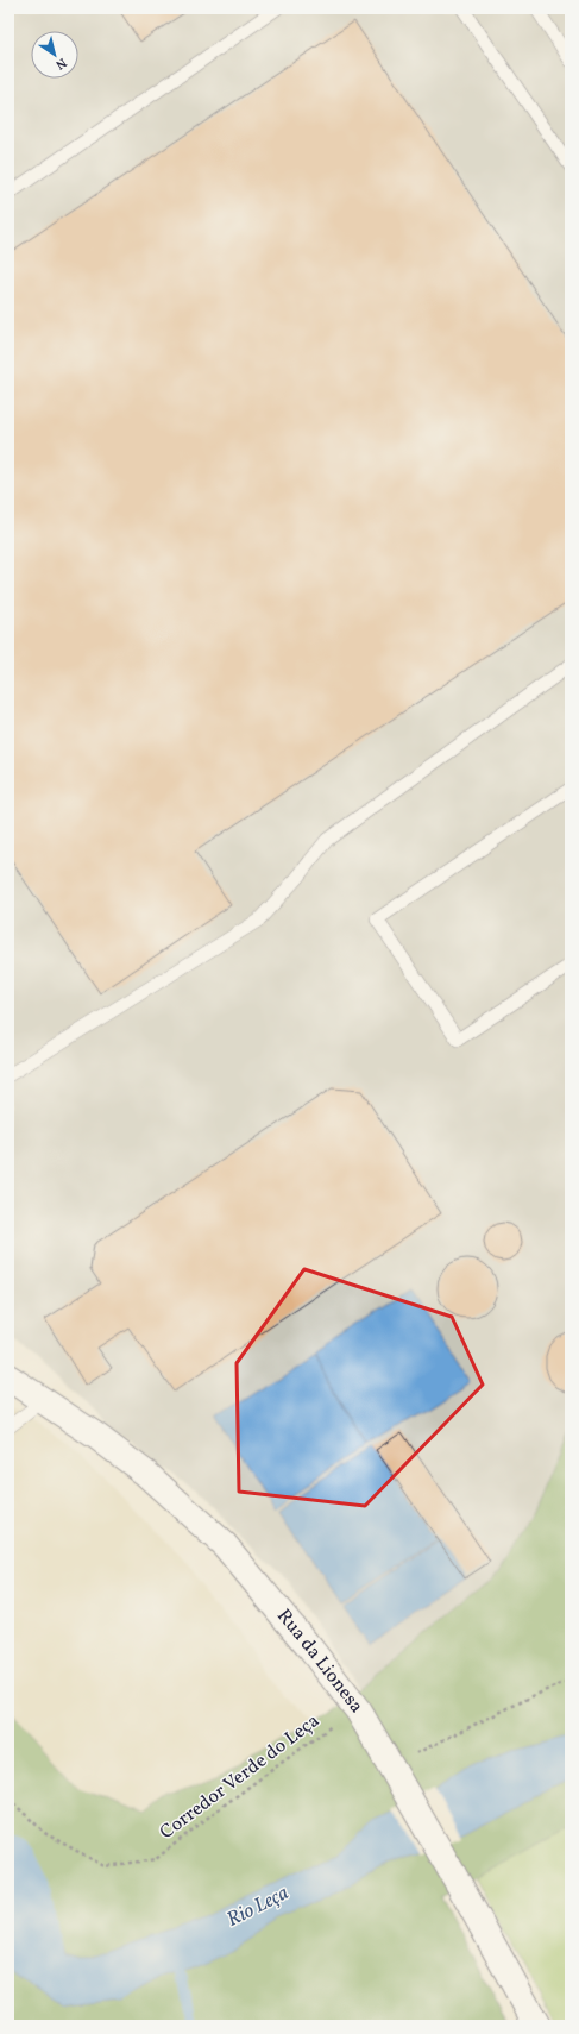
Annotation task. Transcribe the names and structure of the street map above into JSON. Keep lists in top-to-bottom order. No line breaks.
{"streets":{"street":["Rua da Lionesa"],"path":["Corredor Verde do Leça"]},"water":["Rio Leça"],"north":"bottom right"}
